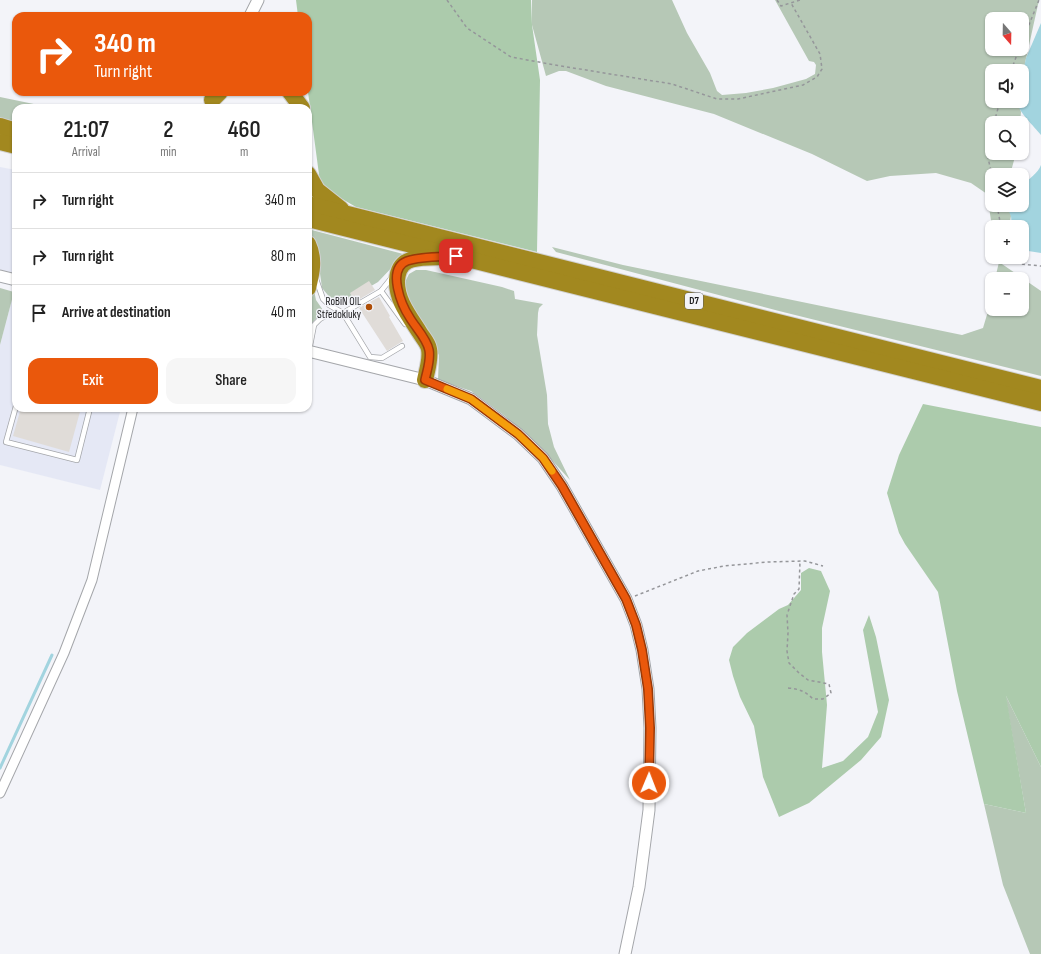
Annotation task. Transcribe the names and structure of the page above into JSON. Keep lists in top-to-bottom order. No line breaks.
{"streets":{"highway":["D7"]},"places":["RoBiN OIL Středokluky"],"north":"bottom","page":{"map_buttons":["+","−"],"turn":["340 m","Turn right"],"eta":["21:07","Arrival","2","min","460","m"],"list":[{"name":"Turn right","value":"340 m"},{"name":"Turn right","value":"80 m"},{"name":"Arrive at destination","value":"40 m"}],"buttons":["Exit","Share"]}}
